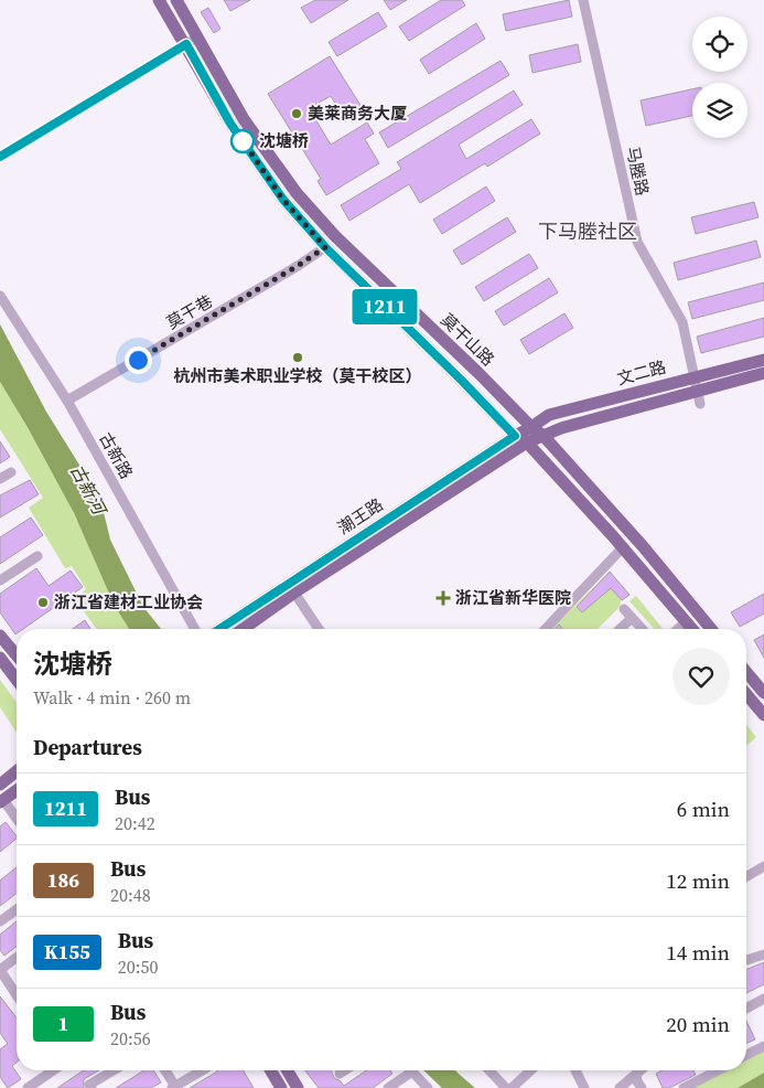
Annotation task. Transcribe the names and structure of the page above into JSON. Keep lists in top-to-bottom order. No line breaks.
{"streets":{"main road":["莫干山路","文二路","潮王路"],"street":["马塍路","莫干巷","古新路"]},"crossings":[["马塍路","文二路"],["莫干巷","莫干山路"],["莫干巷","古新路"],["莫干山路","文二路"],["莫干山路","潮王路"],["文二路","潮王路"]],"districts":["下马塍社区"],"water":["古新河"],"places":{"other":["美莱商务大厦","沈塘桥","杭州市美术职业学校（莫干校区）","浙江省建材工业协会"],"health":["浙江省新华医院"]},"lines":["bus line 1211"],"page":{"on_map":"1211","heading":[["沈塘桥","Walk · 4 min · 260 m"],"Departures"],"list":[{"mark":"1211","name":"Bus","note":"20:42","value":"6 min"},{"mark":"186","name":"Bus","note":"20:48","value":"12 min"},{"mark":"K155","name":"Bus","note":"20:50","value":"14 min"},{"mark":"1","name":"Bus","note":"20:56","value":"20 min"}]}}
